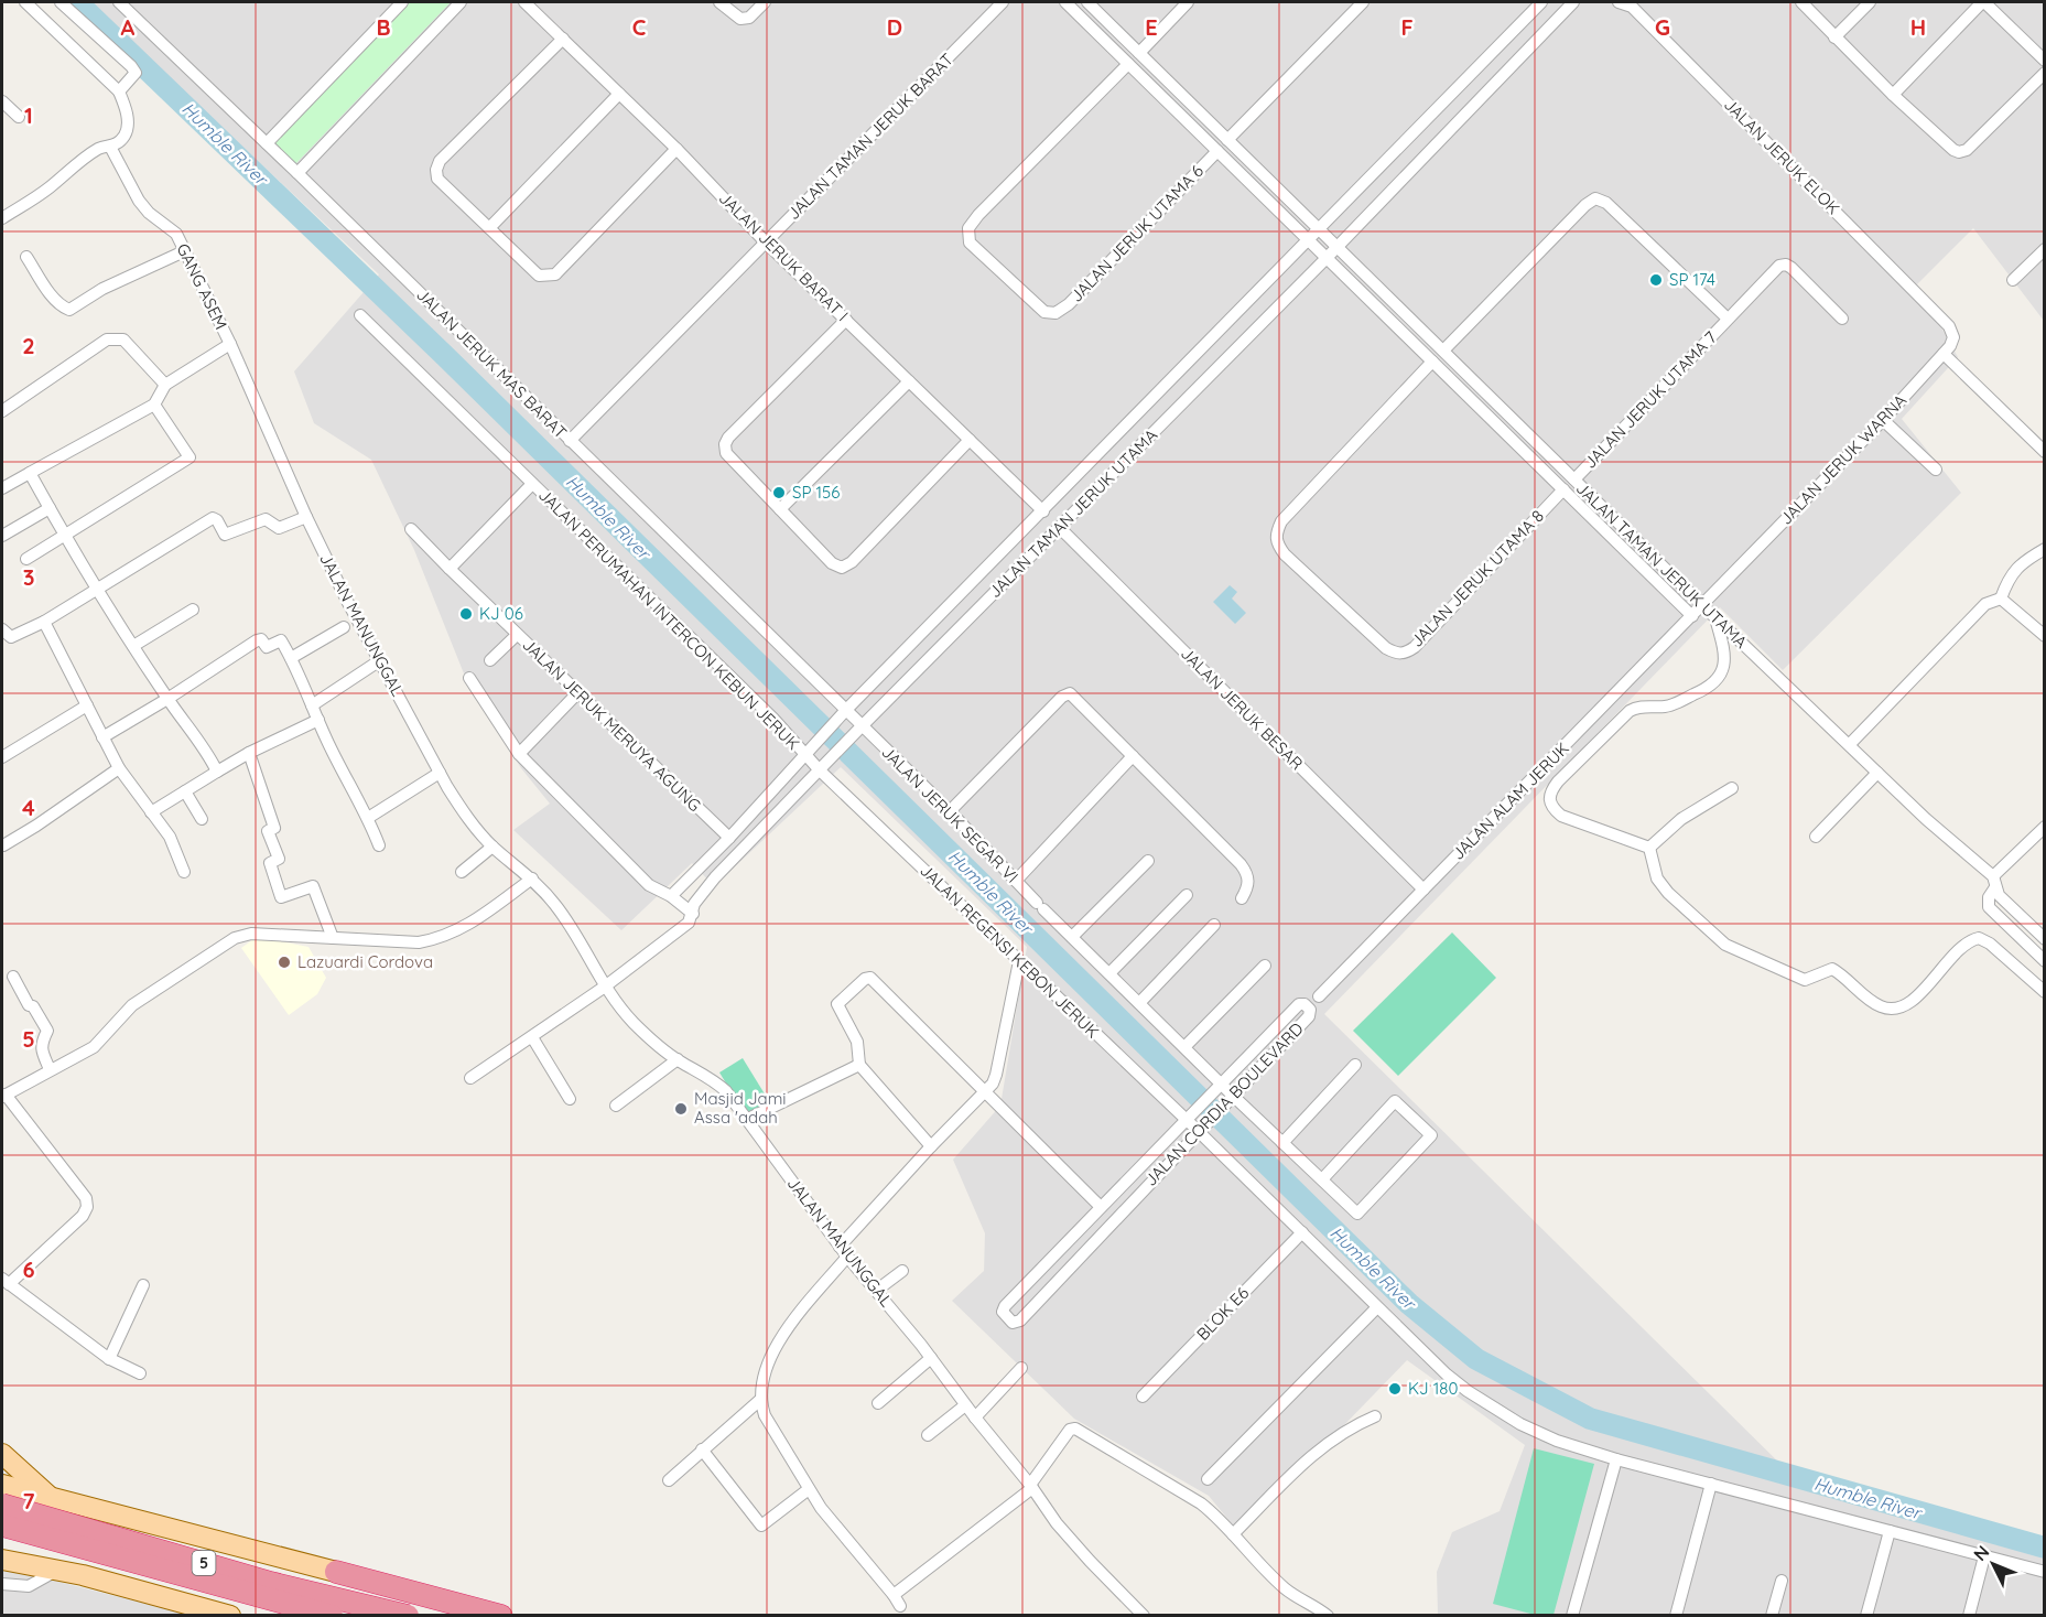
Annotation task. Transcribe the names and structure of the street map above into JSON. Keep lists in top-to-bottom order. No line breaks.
{"streets":{"highway":["5"],"street":["JALAN TAMAN JERUK BARAT","JALAN JERUK ELOK","JALAN JERUK UTAMA 6","JALAN JERUK BARAT I","GANG ASEM","JALAN JERUK MAS BARAT","JALAN JERUK UTAMA 7","JALAN JERUK WARNA","JALAN TAMAN JERUK UTAMA","JALAN JERUK UTAMA 8","JALAN PERUMAHAN INTERCON KEBUN JERUK","JALAN MANUNGGAL","JALAN JERUK BESAR","JALAN JERUK MERUYA AGUNG","JALAN ALAM JERUK","JALAN JERUK SEGAR VI","JALAN REGENSI KEBON JERUK","JALAN CORDIA BOULEVARD","BLOK E6"]},"crossings":[["JALAN TAMAN JERUK BARAT","JALAN JERUK BARAT I"],["JALAN TAMAN JERUK BARAT","JALAN JERUK MAS BARAT"],["JALAN JERUK ELOK","JALAN JERUK WARNA"],["JALAN JERUK UTAMA 6","JALAN TAMAN JERUK UTAMA"],["JALAN JERUK BARAT I","JALAN TAMAN JERUK UTAMA"],["GANG ASEM","JALAN MANUNGGAL"],["JALAN JERUK MAS BARAT","JALAN TAMAN JERUK UTAMA"],["JALAN JERUK MAS BARAT","JALAN JERUK SEGAR VI"],["JALAN JERUK UTAMA 7","JALAN TAMAN JERUK UTAMA"],["JALAN JERUK WARNA","JALAN TAMAN JERUK UTAMA"],["JALAN JERUK WARNA","JALAN ALAM JERUK"],["JALAN TAMAN JERUK UTAMA","JALAN JERUK UTAMA 8"],["JALAN TAMAN JERUK UTAMA","JALAN PERUMAHAN INTERCON KEBUN JERUK"],["JALAN TAMAN JERUK UTAMA","JALAN MANUNGGAL"],["JALAN TAMAN JERUK UTAMA","JALAN JERUK BESAR"],["JALAN TAMAN JERUK UTAMA","JALAN JERUK MERUYA AGUNG"],["JALAN TAMAN JERUK UTAMA","JALAN ALAM JERUK"],["JALAN TAMAN JERUK UTAMA","JALAN JERUK SEGAR VI"],["JALAN TAMAN JERUK UTAMA","JALAN REGENSI KEBON JERUK"],["JALAN PERUMAHAN INTERCON KEBUN JERUK","JALAN JERUK MERUYA AGUNG"],["JALAN PERUMAHAN INTERCON KEBUN JERUK","JALAN REGENSI KEBON JERUK"],["JALAN JERUK BESAR","JALAN ALAM JERUK"],["JALAN JERUK SEGAR VI","JALAN CORDIA BOULEVARD"],["JALAN REGENSI KEBON JERUK","JALAN CORDIA BOULEVARD"],["JALAN REGENSI KEBON JERUK","BLOK E6"]],"water":["Humble River"],"places":["SP 174","SP 156","KJ 06","Lazuardi Cordova","Masjid Jami Assa 'adah","KJ 180"],"north":"top left","grid":{"columns":["A","B","C","D","E","F","G","H"],"rows":["1","2","3","4","5","6","7"]}}
